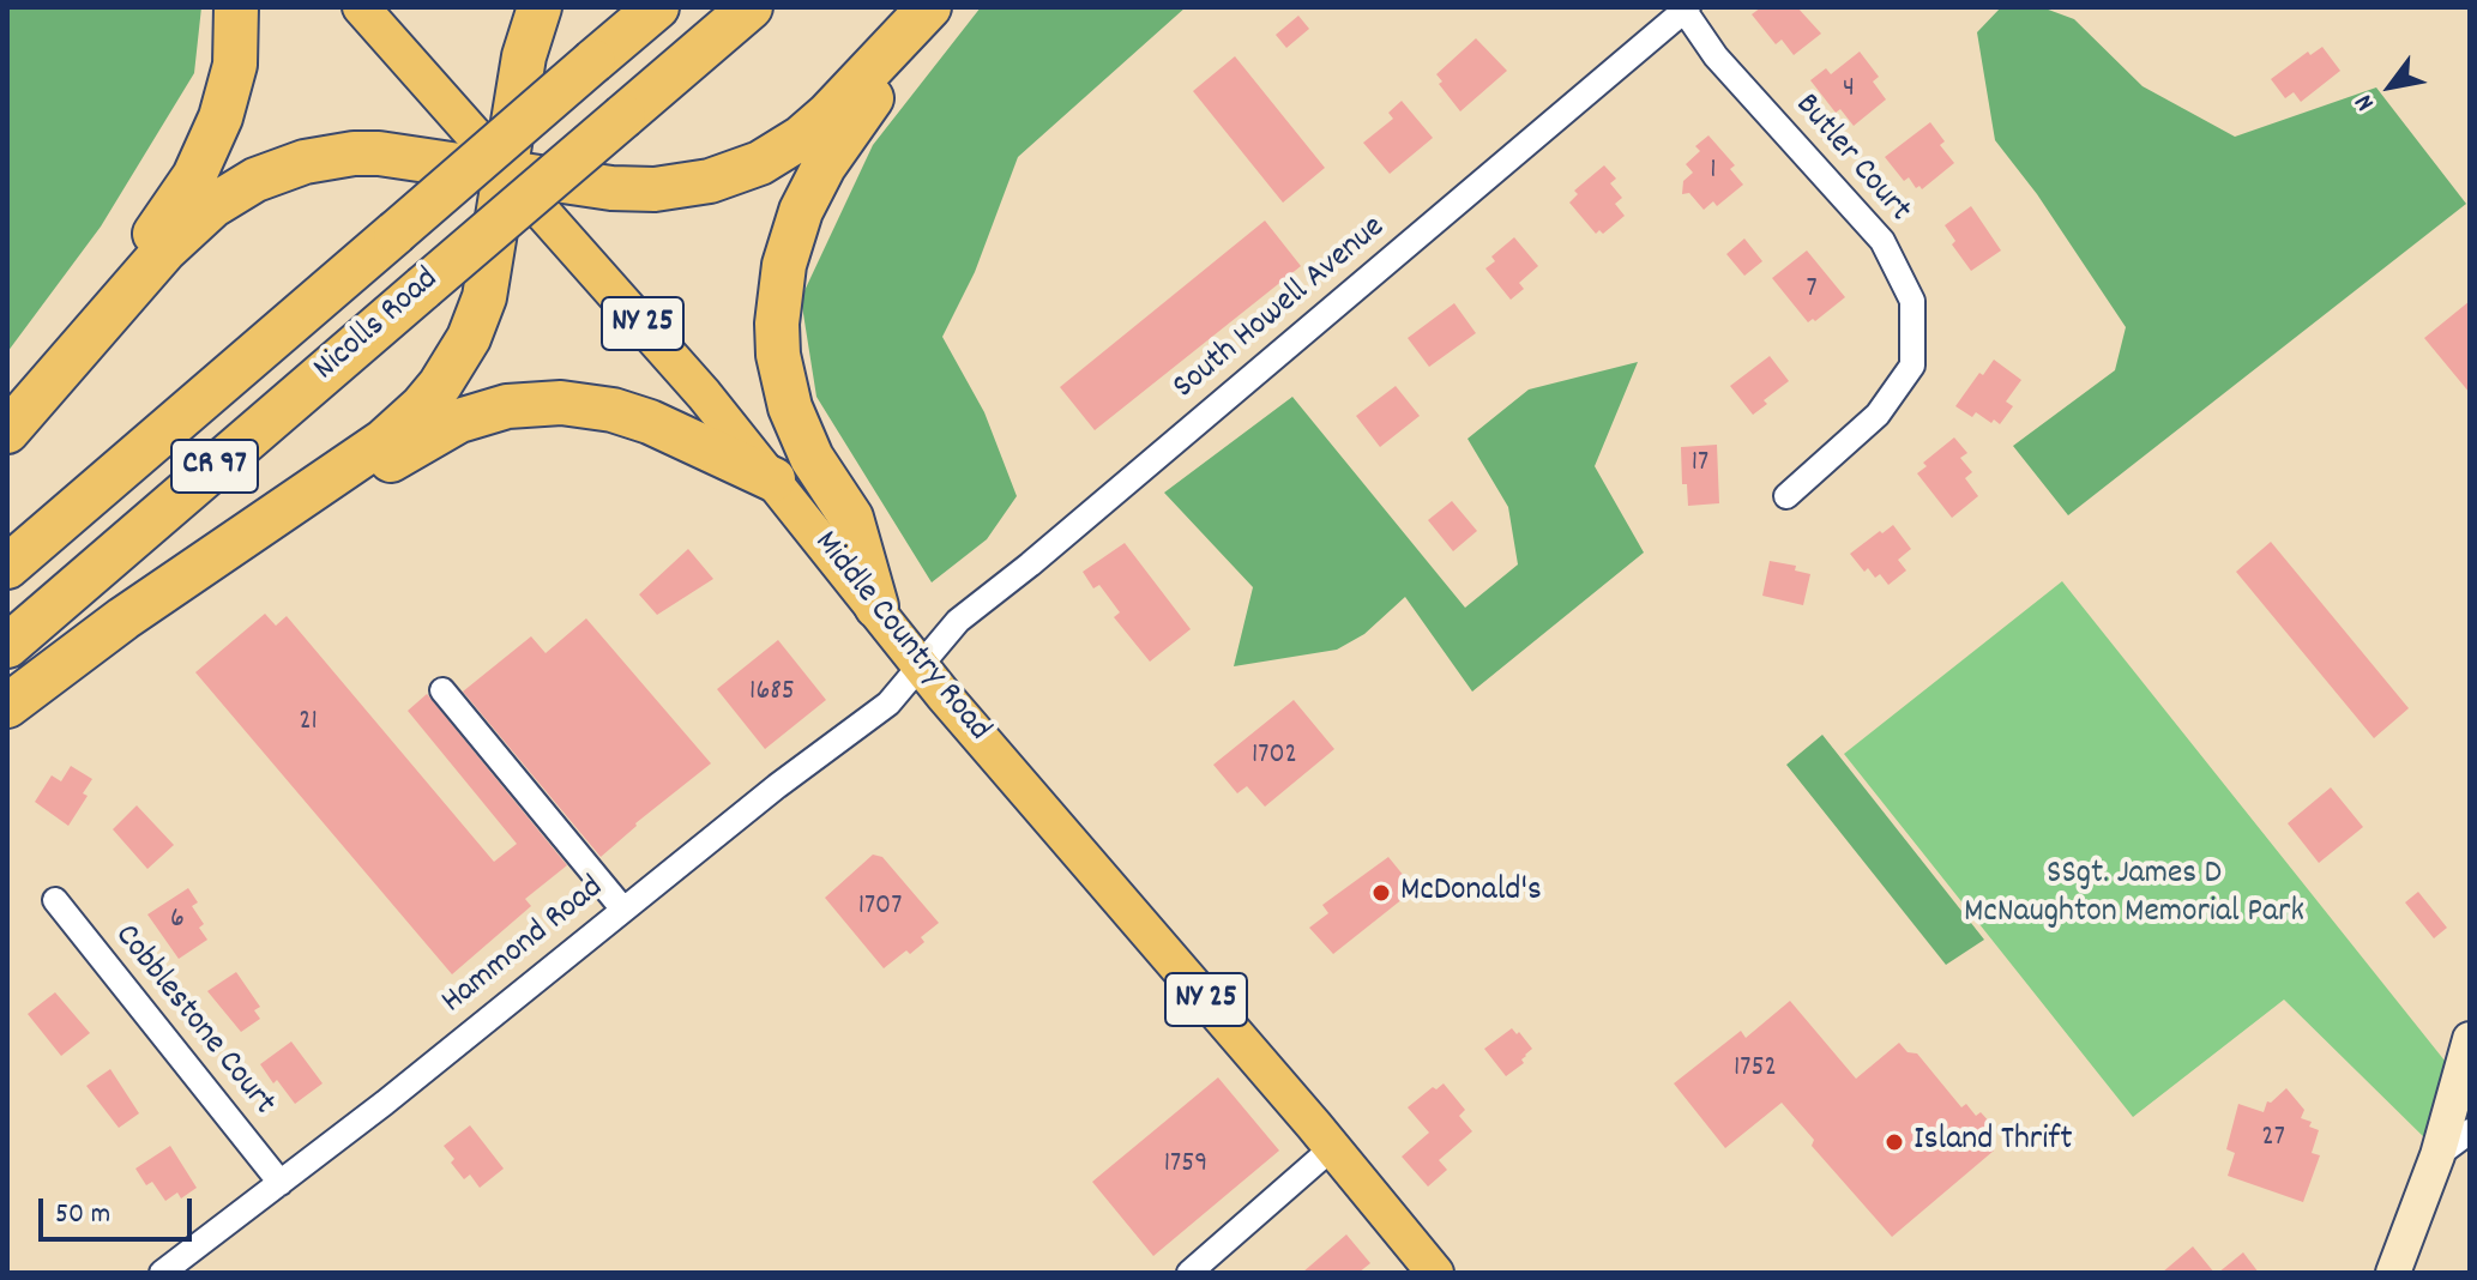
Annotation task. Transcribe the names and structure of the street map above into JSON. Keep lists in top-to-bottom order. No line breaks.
{"streets":{"highway":["Nicolls Road","CR 97"],"main road":["NY 25","Middle Country Road"],"street":["Butler Court","South Howell Avenue","Hammond Road","Cobblestone Court"]},"crossings":[["Butler Court","South Howell Avenue"],["South Howell Avenue","Middle Country Road"],["South Howell Avenue","Hammond Road"],["Middle Country Road","Hammond Road"],["Hammond Road","Cobblestone Court"]],"parks":["SSgt. James D McNaughton Memorial Park"],"places":["McDonald's","Island Thrift"],"house_numbers":["4","1","7","17","1685","21","1702","1707","6","1752","27","1759"],"scale_bar":"50 m","north":"bottom left"}
